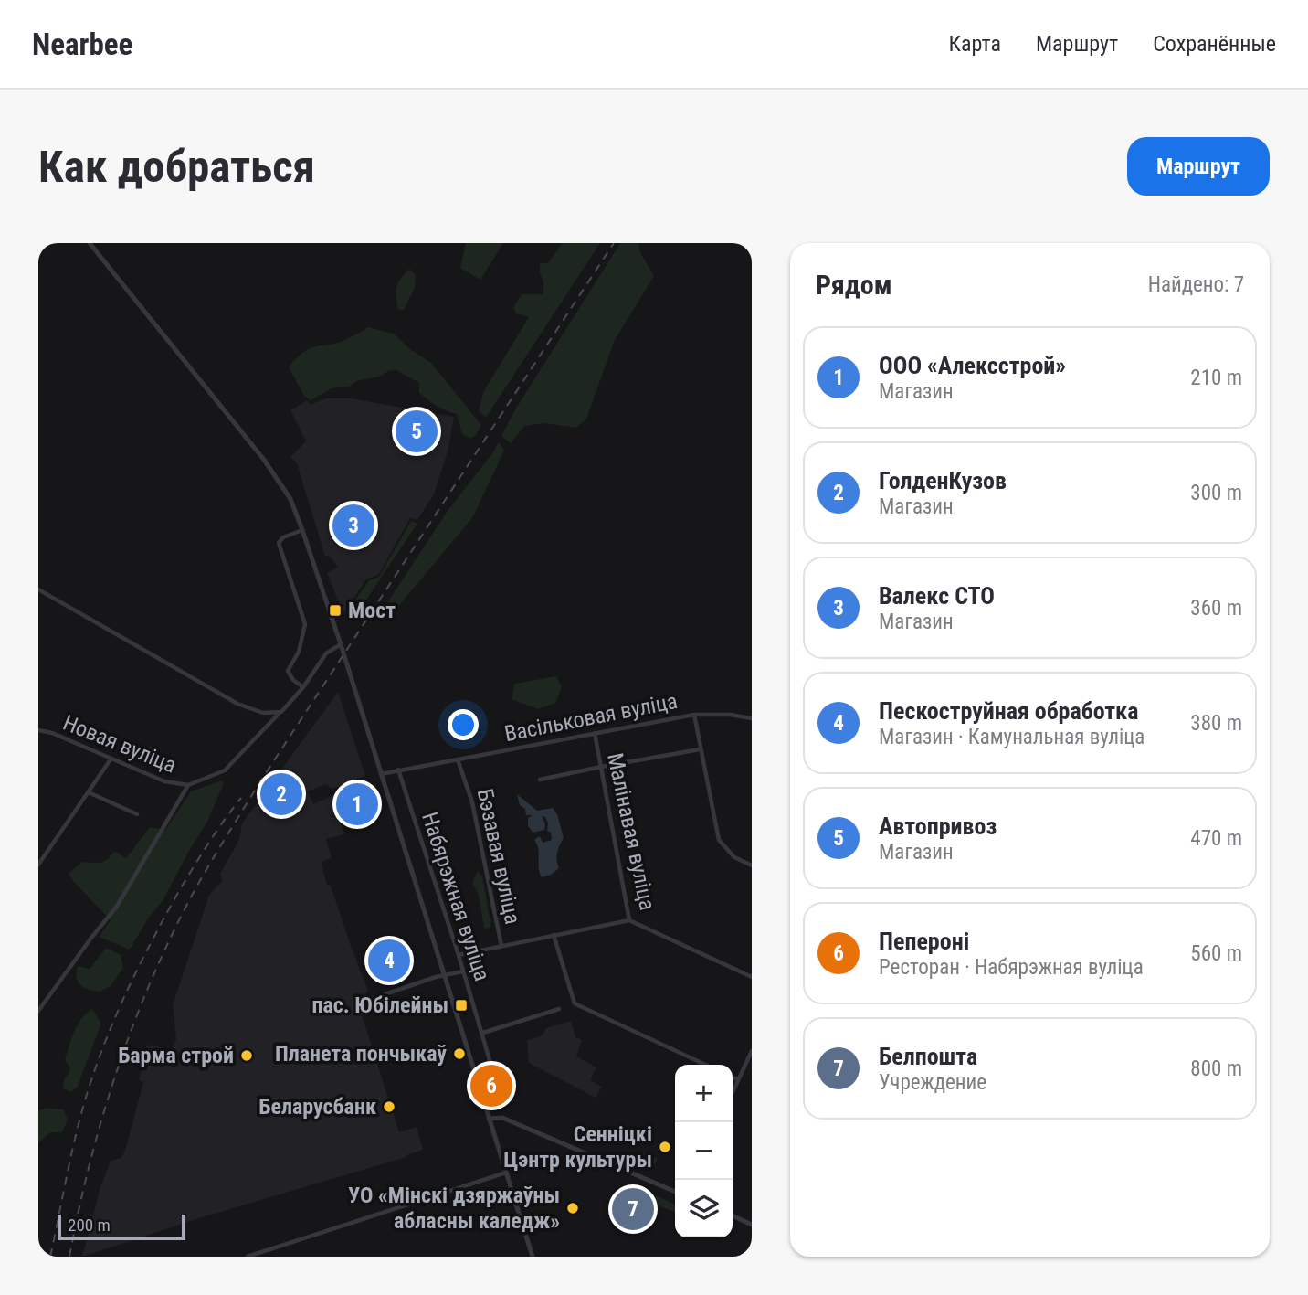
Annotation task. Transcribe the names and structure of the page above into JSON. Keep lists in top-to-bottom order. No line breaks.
{"streets":{"street":["Васільковая вуліца","Новая вуліца","Малінавая вуліца","Бэзавая вуліца","Набярэжная вуліца"]},"crossings":[["Васільковая вуліца","Малінавая вуліца"],["Васільковая вуліца","Бэзавая вуліца"],["Васільковая вуліца","Набярэжная вуліца"],["Малінавая вуліца","Бэзавая вуліца"]],"places":{"transit":["Мост","пас. Юбілейны"],"other":["Планета пончыкаў","Барма строй","Беларусбанк","Сенніцкі Цэнтр культуры","УО «Мінскі дзяржаўны абласны каледж»"]},"scale_bar":"200 m","page":{"header":"Nearbee","nav":["Карта","Маршрут","Сохранённые"],"buttons":"Маршрут","title":"Как добраться","heading":["Рядом","Найдено: 7"],"list":[{"mark":"1","name":"ООО «Алексстрой»","note":"Магазин","value":"210 m"},{"mark":"2","name":"ГолденКузов","note":"Магазин","value":"300 m"},{"mark":"3","name":"Валекс СТО","note":"Магазин","value":"360 m"},{"mark":"4","name":"Пескоструйная обработка","note":"Магазин · Камунальная вуліца","value":"380 m"},{"mark":"5","name":"Автопривоз","note":"Магазин","value":"470 m"},{"mark":"6","name":"Пепероні","note":"Ресторан · Набярэжная вуліца","value":"560 m"},{"mark":"7","name":"Белпошта","note":"Учреждение","value":"800 m"}],"pins":["5","3","2","1","4","6","7"],"map_buttons":["+","−"],"scale":"200 m"}}
